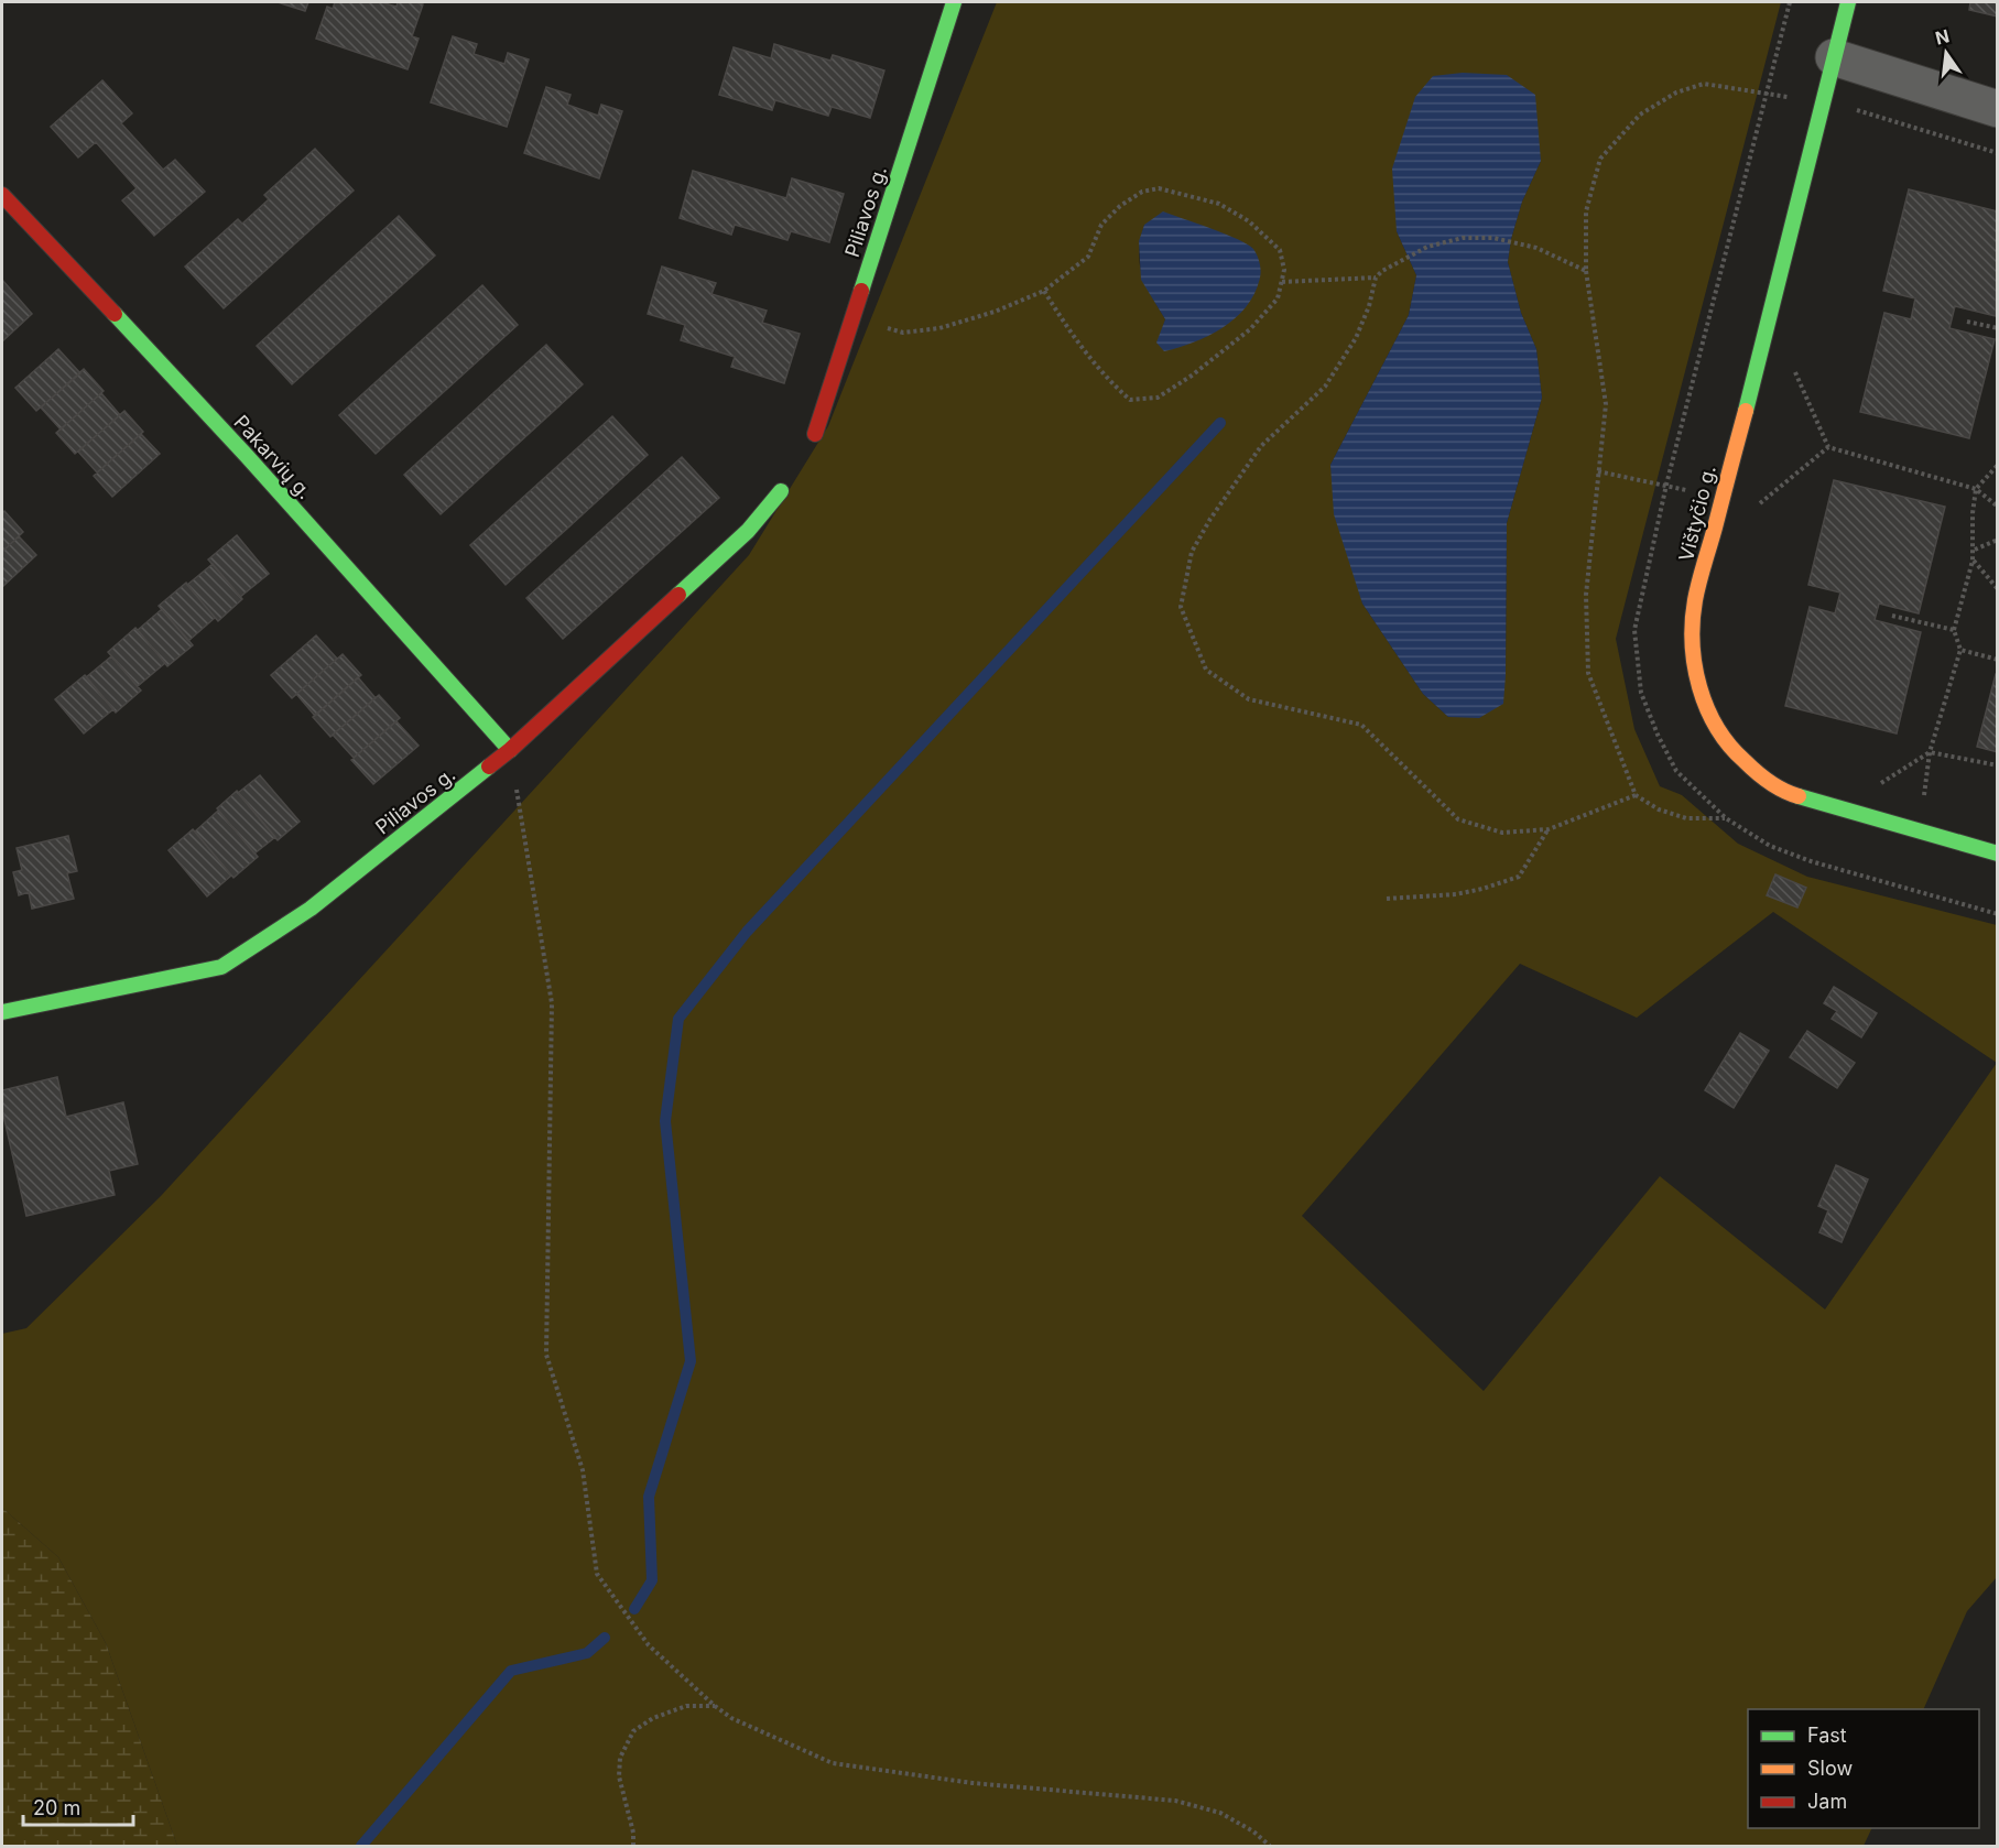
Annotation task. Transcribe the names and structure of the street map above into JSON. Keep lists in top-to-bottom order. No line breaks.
{"streets":{"street":["Piliavos g.","Pakarvių g.","Vištyčio g."]},"crossings":[["Piliavos g.","Pakarvių g."]],"legend":["Fast","Slow","Jam"],"scale_bar":"20 m","north":"top"}
